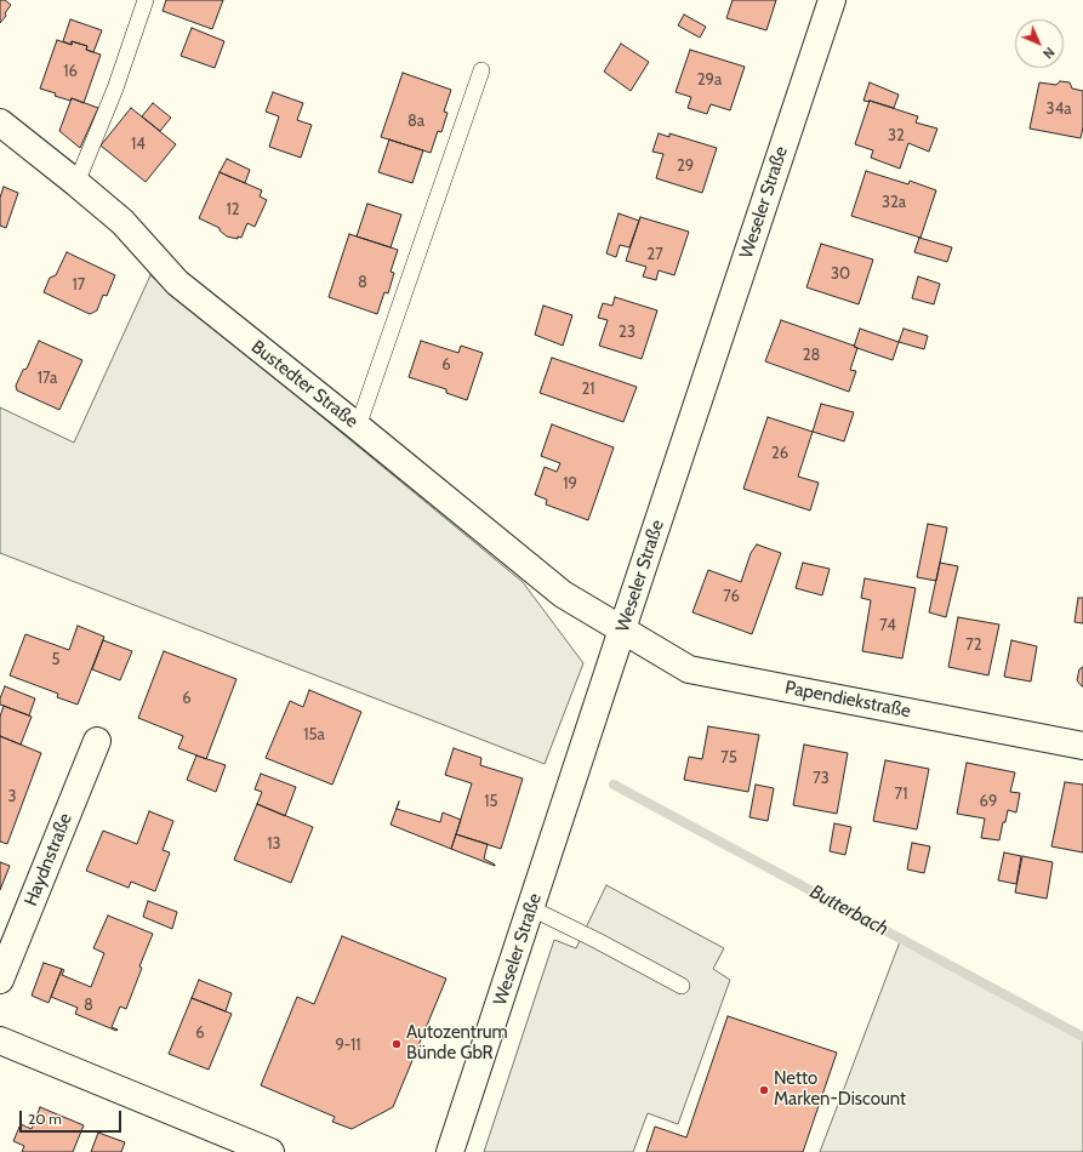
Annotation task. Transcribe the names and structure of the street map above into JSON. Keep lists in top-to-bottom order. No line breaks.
{"streets":{"street":["Weseler Straße","Bustedter Straße","Papendiekstraße","Haydnstraße"]},"crossings":[["Weseler Straße","Bustedter Straße"],["Weseler Straße","Papendiekstraße"],["Bustedter Straße","Papendiekstraße"]],"water":["Butterbach"],"places":["Autozentrum Bünde GbR","Netto Marken-Discount"],"house_numbers":["16","29a","34a","8a","32","14","29","32a","12","27","30","8","17","23","28","6","17a","21","26","19","76","74","72","5","6","15a","75","73","71","3","15","69","13","8","6","9-11"],"scale_bar":"20 m","north":"bottom right"}
